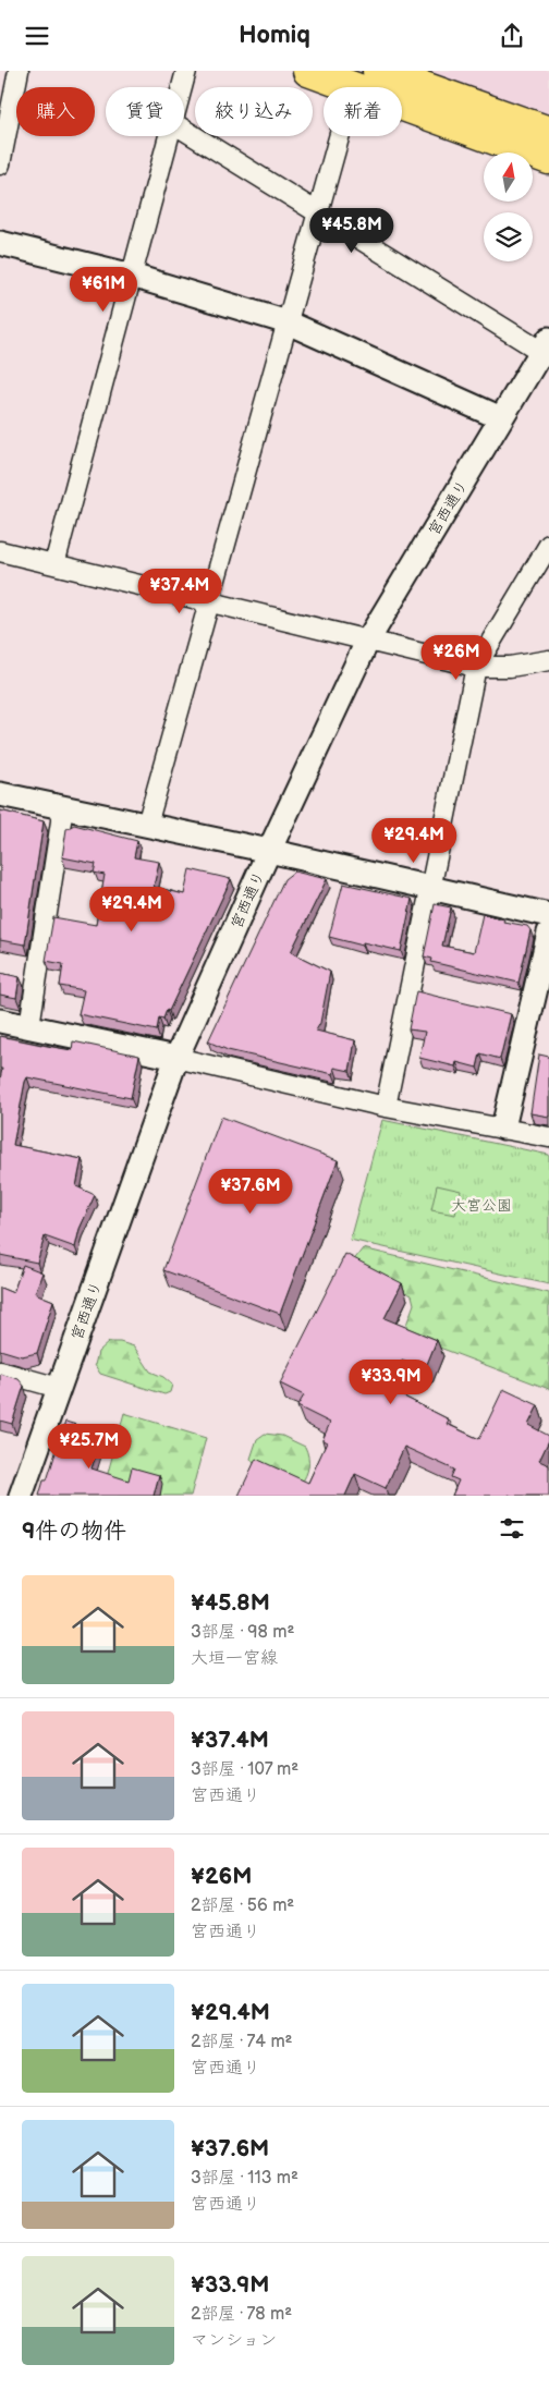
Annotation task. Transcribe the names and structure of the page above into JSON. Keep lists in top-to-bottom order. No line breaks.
{"streets":{"street":["宮西通り"]},"parks":["大宮公園"],"north":"top","page":{"header":"Homiq","chip":["購入","賃貸","絞り込み","新着"],"price":["¥45.8M","¥61M","¥37.4M","¥26M","¥29.4M","¥29.4M","¥37.6M","¥33.9M","¥25.7M"],"heading":"9件の物件","list":[{"name":"¥45.8M","note":"3部屋 · 98 m² · 大垣一宮線"},{"name":"¥37.4M","note":"3部屋 · 107 m² · 宮西通り"},{"name":"¥26M","note":"2部屋 · 56 m² · 宮西通り"},{"name":"¥29.4M","note":"2部屋 · 74 m² · 宮西通り"},{"name":"¥37.6M","note":"3部屋 · 113 m² · 宮西通り"},{"name":"¥33.9M","note":"2部屋 · 78 m² · マンション"}]}}
